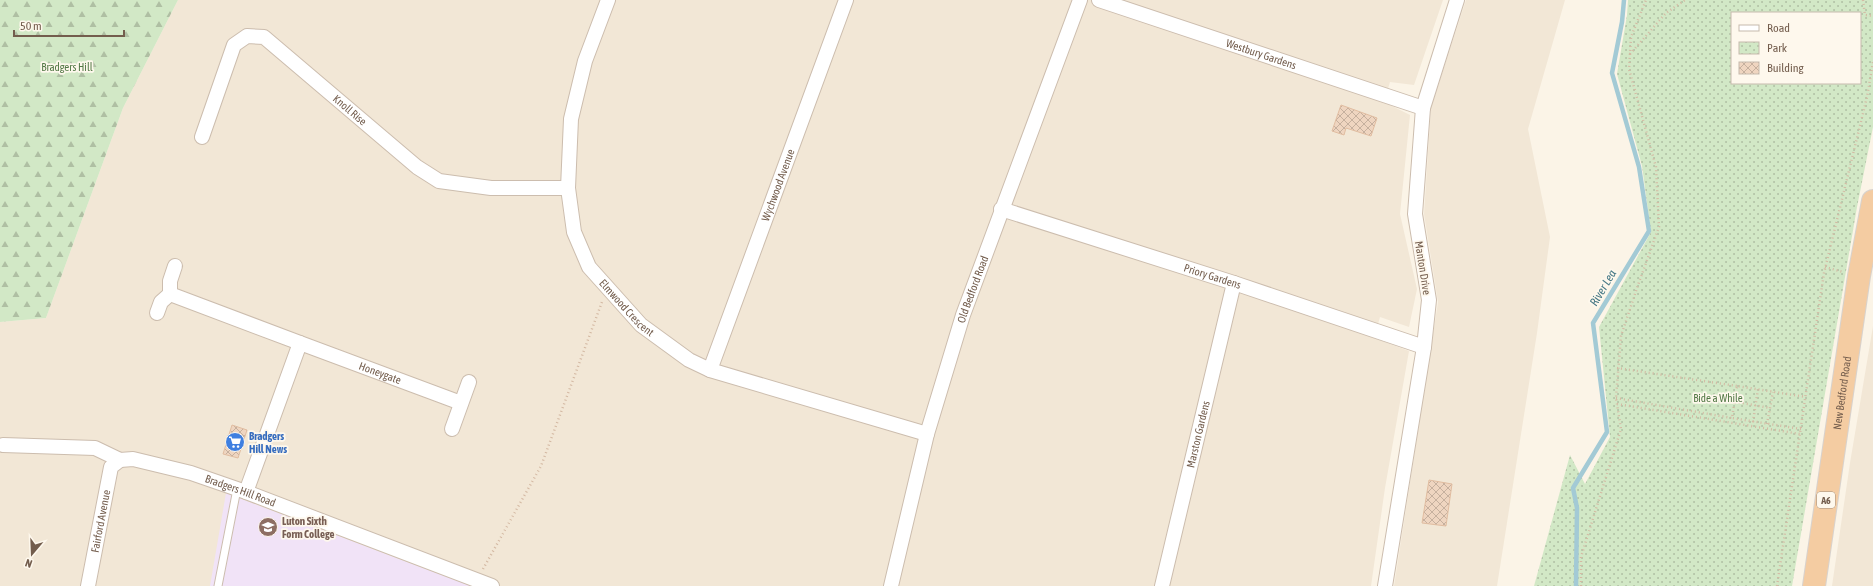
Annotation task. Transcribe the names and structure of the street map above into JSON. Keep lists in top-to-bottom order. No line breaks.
{"streets":{"highway":["New Bedford Road","A6"],"street":["Westbury Gardens","Knoll Rise","Wychwood Avenue","Manton Drive","Priory Gardens","Old Bedford Road","Elmwood Crescent","Honeygate","Marston Gardens","Bradgers Hill Road","Fairford Avenue"]},"crossings":[["Westbury Gardens","Manton Drive"],["Knoll Rise","Elmwood Crescent"],["Wychwood Avenue","Elmwood Crescent"],["Manton Drive","Priory Gardens"],["Priory Gardens","Old Bedford Road"],["Priory Gardens","Marston Gardens"],["Old Bedford Road","Elmwood Crescent"],["Bradgers Hill Road","Fairford Avenue"]],"water":["River Lea"],"parks":["Bradgers Hill","Bide a While"],"places":{"supermarket":["Bradgers Hill News"],"school or university":["Luton Sixth Form College"]},"legend":["Road","Park","Building"],"scale_bar":"50 m","north":"bottom"}
